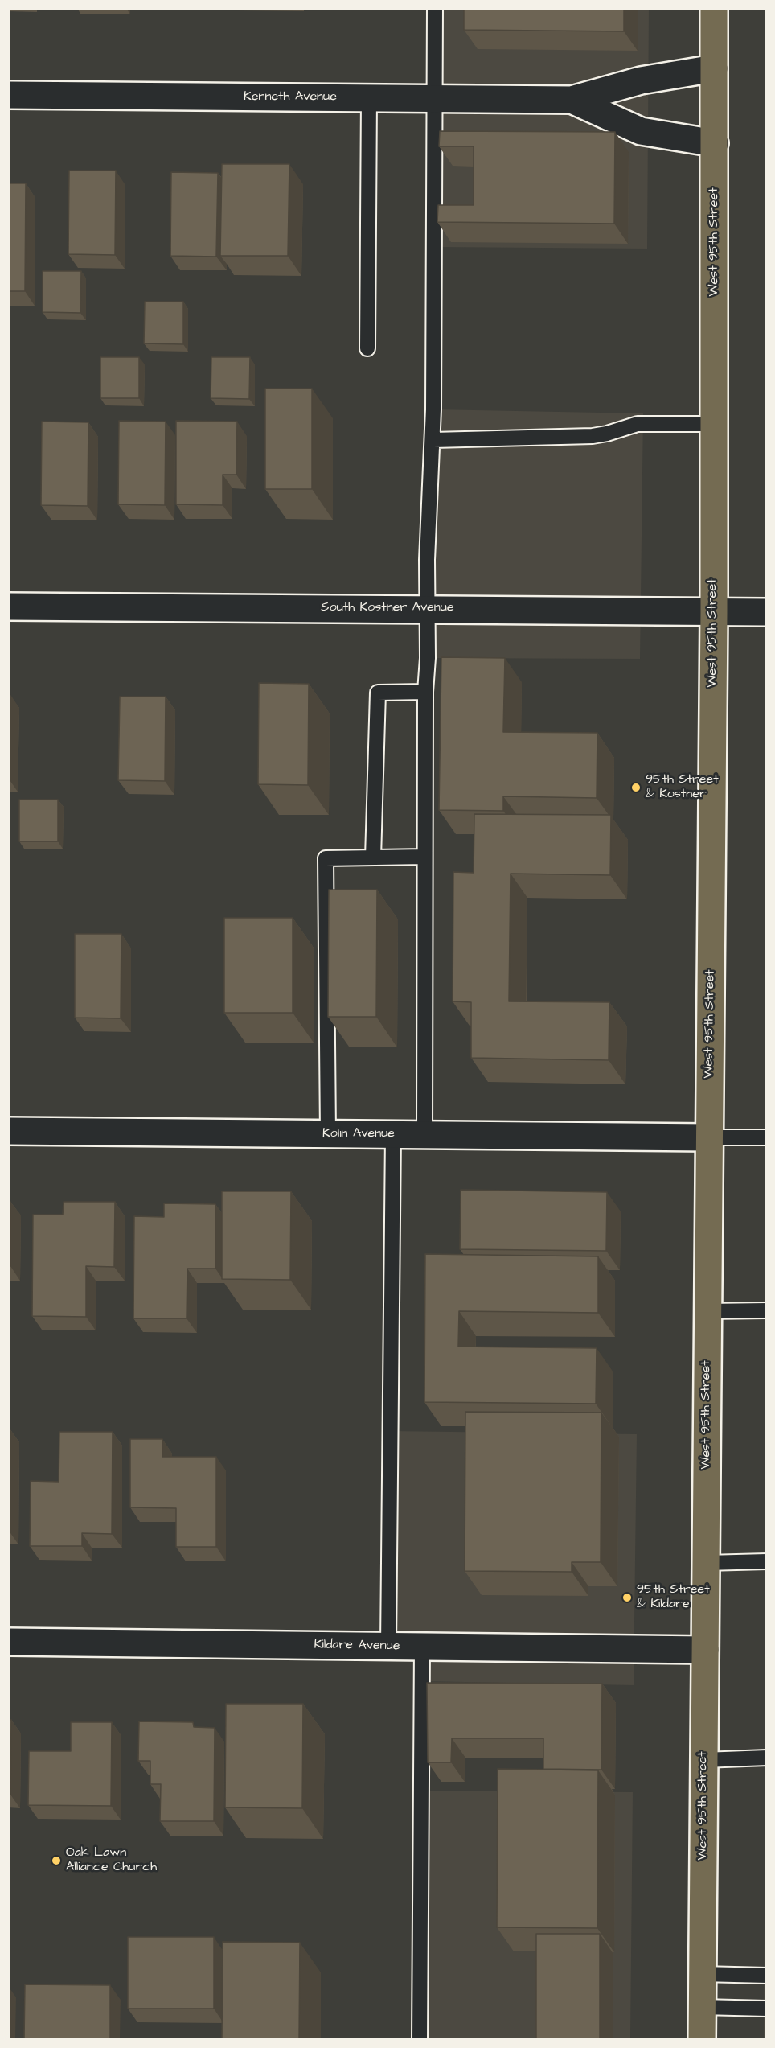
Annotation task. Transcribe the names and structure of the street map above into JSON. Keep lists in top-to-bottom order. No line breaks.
{"streets":{"main road":["West 95th Street"],"street":["Kenneth Avenue","South Kostner Avenue","Kolin Avenue","Kildare Avenue"]},"crossings":[["Kenneth Avenue","West 95th Street"],["West 95th Street","South Kostner Avenue"],["West 95th Street","Kolin Avenue"],["West 95th Street","Kildare Avenue"]],"places":["95th Street & Kostner","95th Street & Kildare","Oak Lawn Alliance Church"]}
